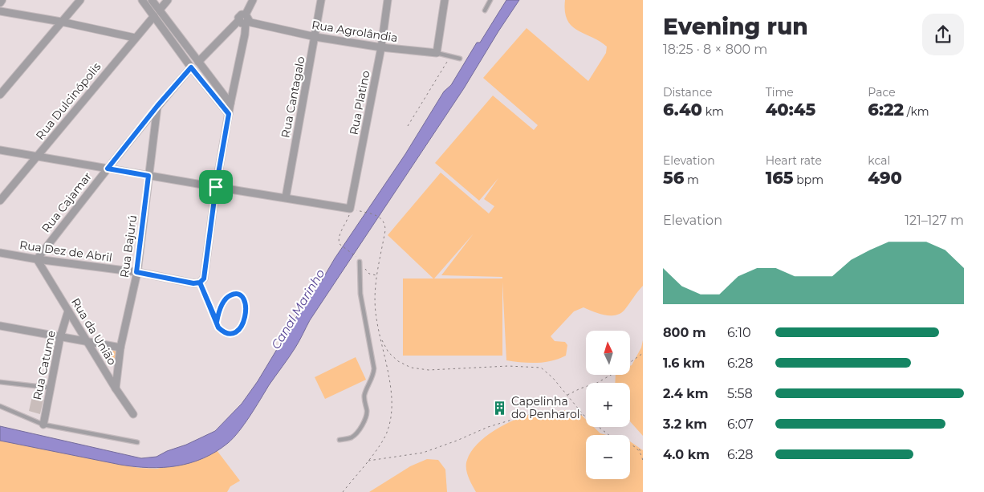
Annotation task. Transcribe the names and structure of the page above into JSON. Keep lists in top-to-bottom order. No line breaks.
{"streets":{"street":["Rua Agrolândia","Rua Cantagalo","Rua Dulcinópolis","Rua Platino","Rua Cajamar","Rua Bajurú","Rua Dez de Abril","Rua da União","Rua Catume"]},"crossings":[["Rua Agrolândia","Rua Cantagalo"],["Rua Agrolândia","Rua Platino"],["Rua Cajamar","Rua Bajurú"],["Rua Cajamar","Rua Dez de Abril"],["Rua Cajamar","Rua da União"],["Rua Bajurú","Rua Dez de Abril"],["Rua Bajurú","Rua da União"],["Rua Dez de Abril","Rua da União"],["Rua da União","Rua Catume"]],"water":["Canal Marinho"],"places":{"building":["Capelinha do Penharol"]},"north":"top","page":{"heading":["Evening run","18:25 · 8 × 800 m"],"stats":[["Distance","6.40 km"],["Time","40:45"],["Pace","6:22 /km"],["Elevation","56 m"],["Heart rate","165 bpm"],["kcal","490"]],"chart":["Elevation","121–127 m"],"list":[{"name":"800 m","note":"6:10"},{"name":"1.6 km","note":"6:28"},{"name":"2.4 km","note":"5:58"},{"name":"3.2 km","note":"6:07"},{"name":"4.0 km","note":"6:28"}],"map_buttons":["+","−"]}}
